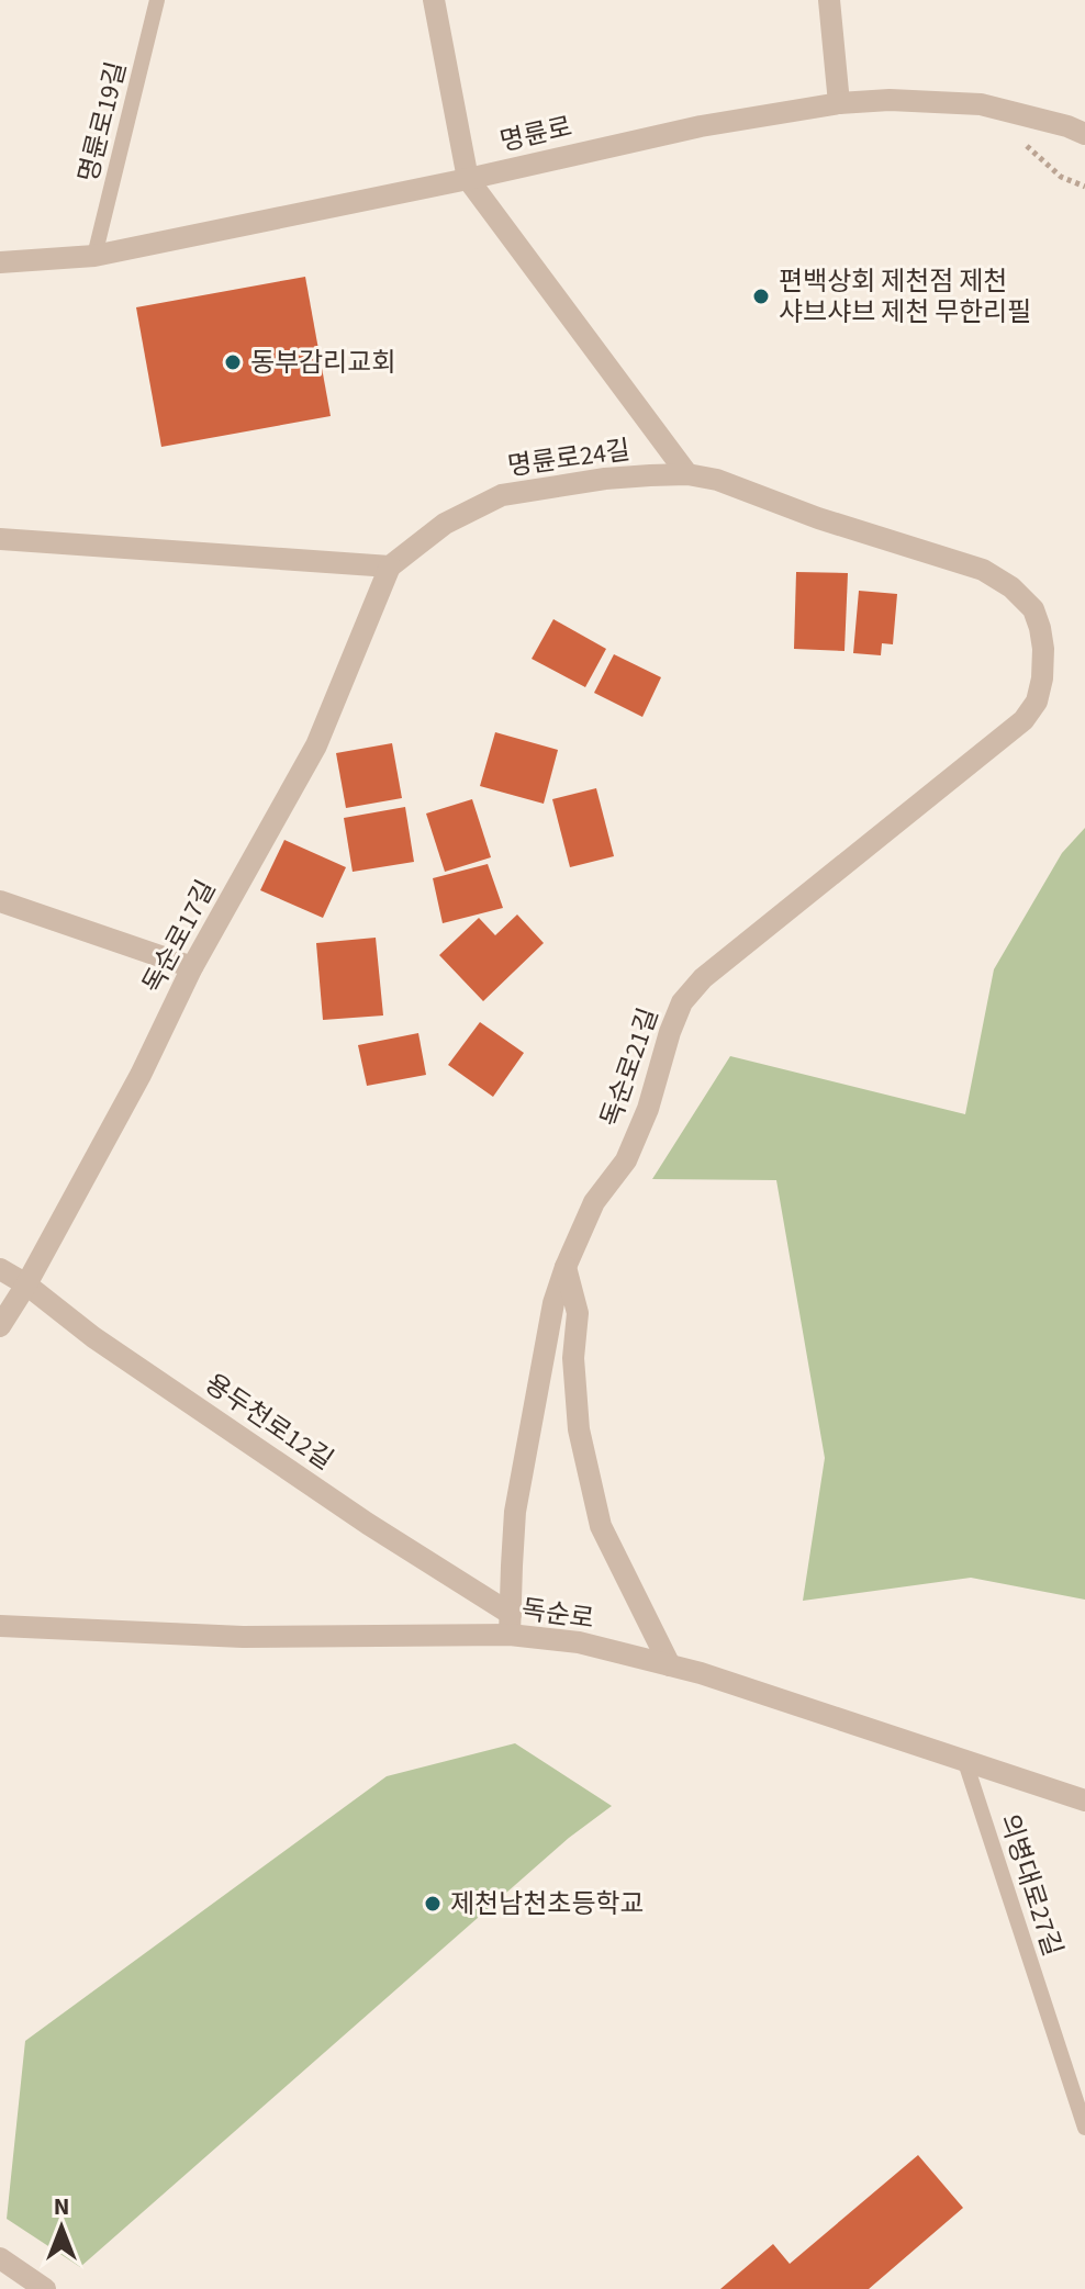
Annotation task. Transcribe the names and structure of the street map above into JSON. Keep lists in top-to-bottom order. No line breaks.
{"streets":{"street":["명륜로","명륜로24길","독순로17길","독순로21길","용두천로12길","독순로"],"lane":["명륜로19길","의병대로27길"]},"crossings":[["명륜로19길","명륜로"],["명륜로24길","독순로17길"],["명륜로24길","독순로21길"],["독순로17길","용두천로12길"],["독순로21길","용두천로12길"],["독순로21길","독순로"],["용두천로12길","독순로"],["독순로","의병대로27길"]],"places":["편백상회 제천점 제천 샤브샤브 제천 무한리필","동부감리교회","제천남천초등학교"],"north":"top"}
